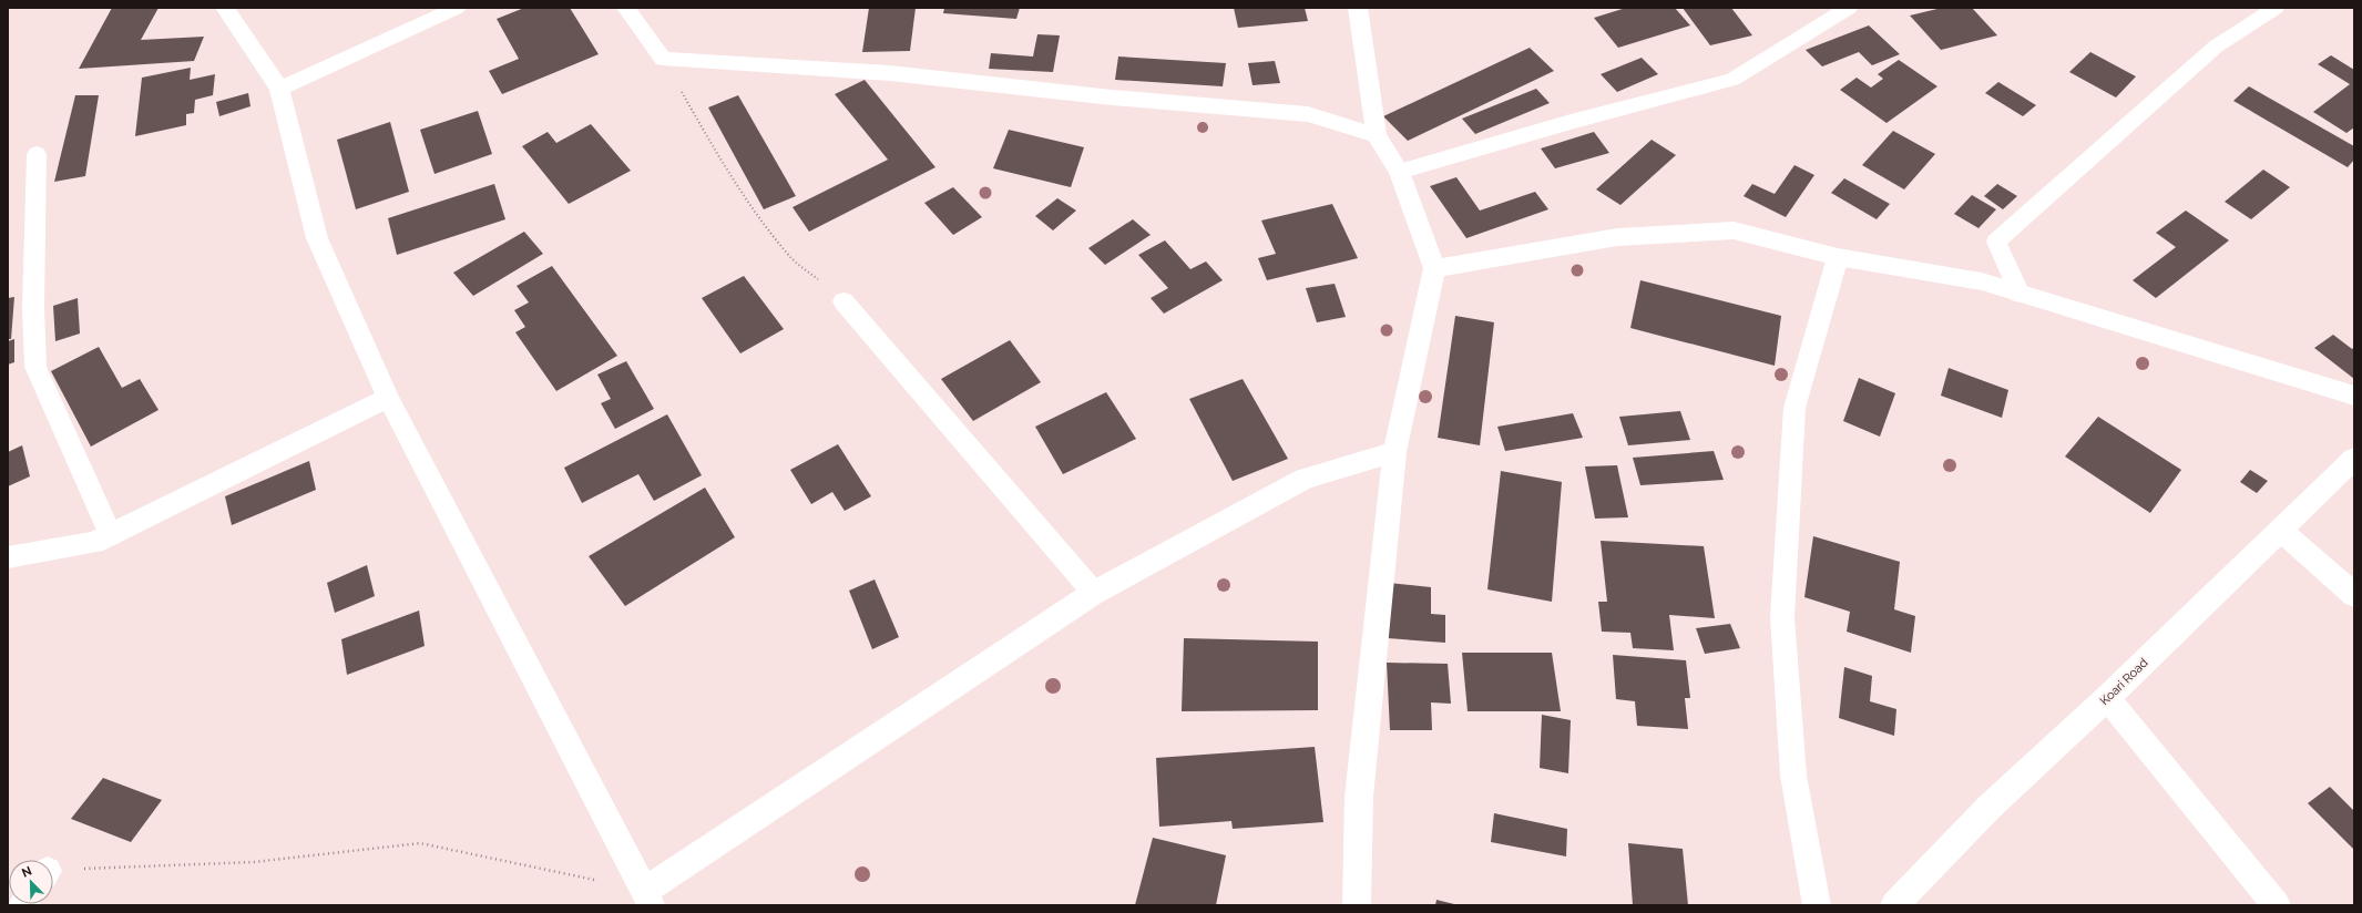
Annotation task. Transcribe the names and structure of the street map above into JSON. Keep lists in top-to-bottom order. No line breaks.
{"streets":{"street":["Koari Road"]},"north":"top left"}
